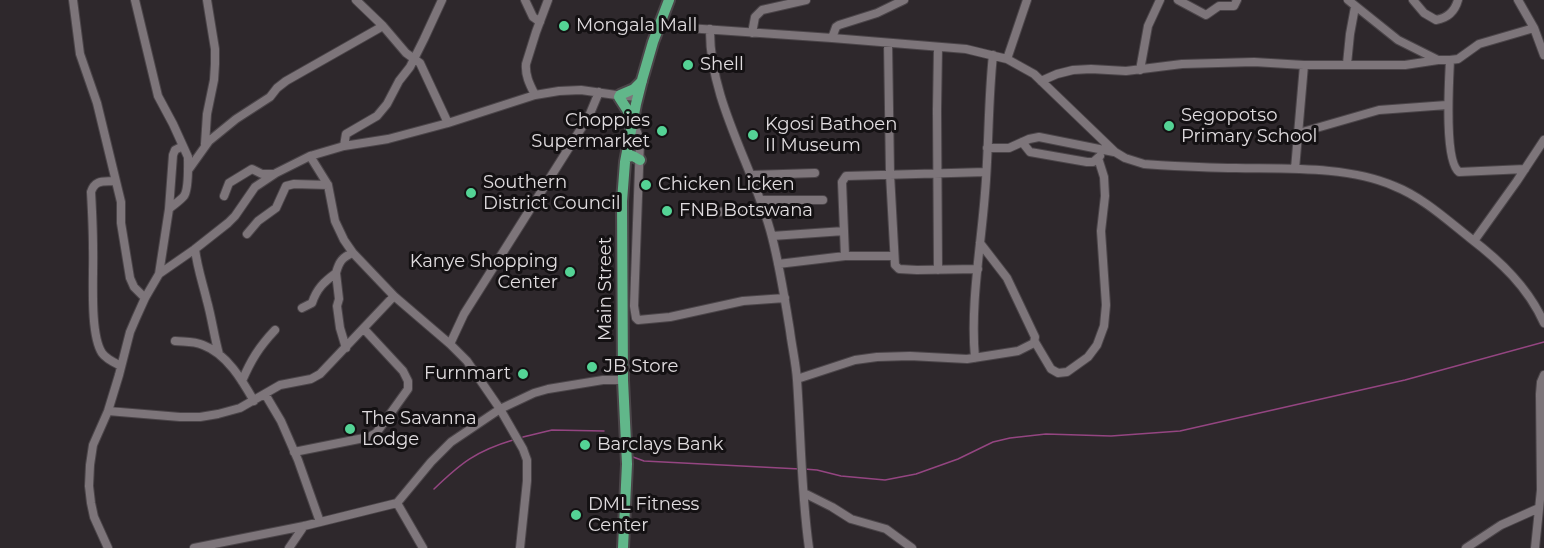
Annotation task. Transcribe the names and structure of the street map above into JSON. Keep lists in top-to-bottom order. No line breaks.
{"streets":{"highway":["Main Street"]},"places":["Mongala Mall","Shell","Segopotso Primary School","Choppies Supermarket","Kgosi Bathoen II Museum","Chicken Licken","Southern District Council","FNB Botswana","Kanye Shopping Center","JB Store","Furnmart","The Savanna Lodge","Barclays Bank","DML Fitness Center"]}
